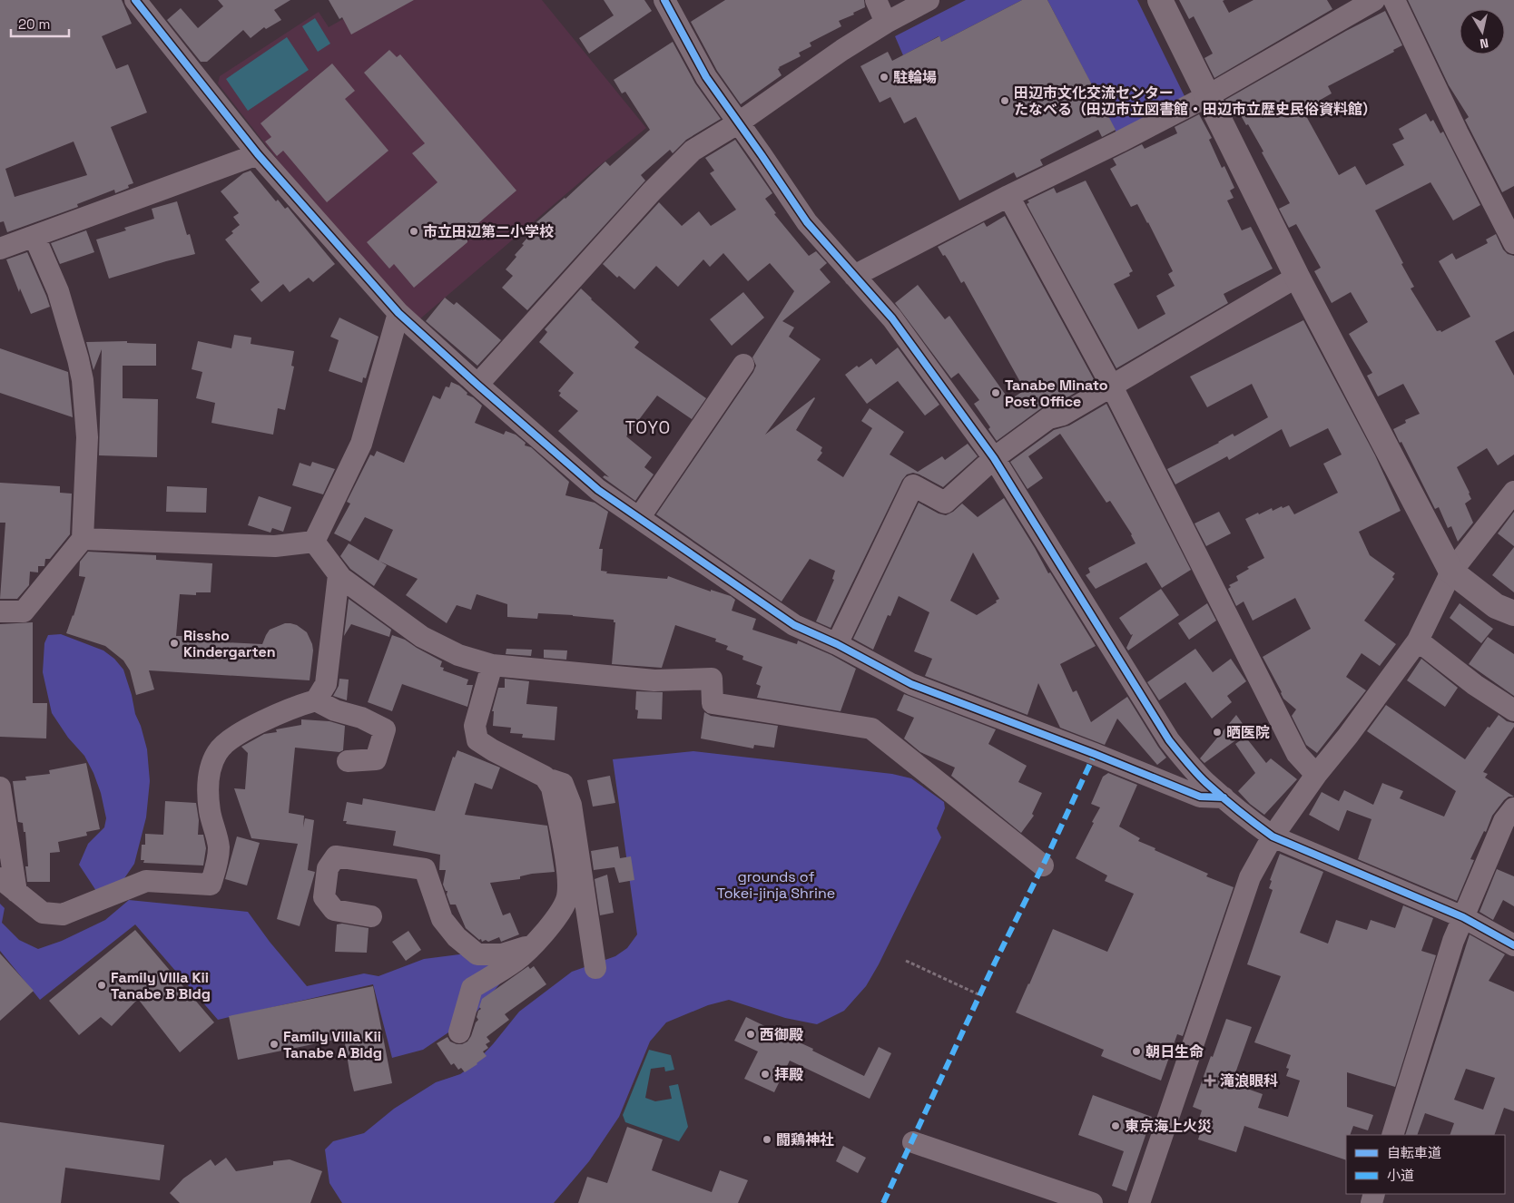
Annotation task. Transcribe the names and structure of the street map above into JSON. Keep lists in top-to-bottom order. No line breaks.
{"districts":["TOYO"],"parks":["grounds of Tokei-jinja Shrine"],"places":{"other":["駐輪場","田辺市文化交流センター たなべる（田辺市立図書館・田辺市立歴史民俗資料館）","市立田辺第二小学校","Tanabe Minato Post Office","Rissho Kindergarten","晒医院","Family VIlla Kii Tanabe B Bldg","西御殿","Family Villa Kii Tanabe A Bldg","朝日生命","拝殿","東京海上火災","闘鶏神社"],"health":["滝浪眼科"]},"legend":["自転車道","小道"],"scale_bar":"20 m","north":"bottom"}
